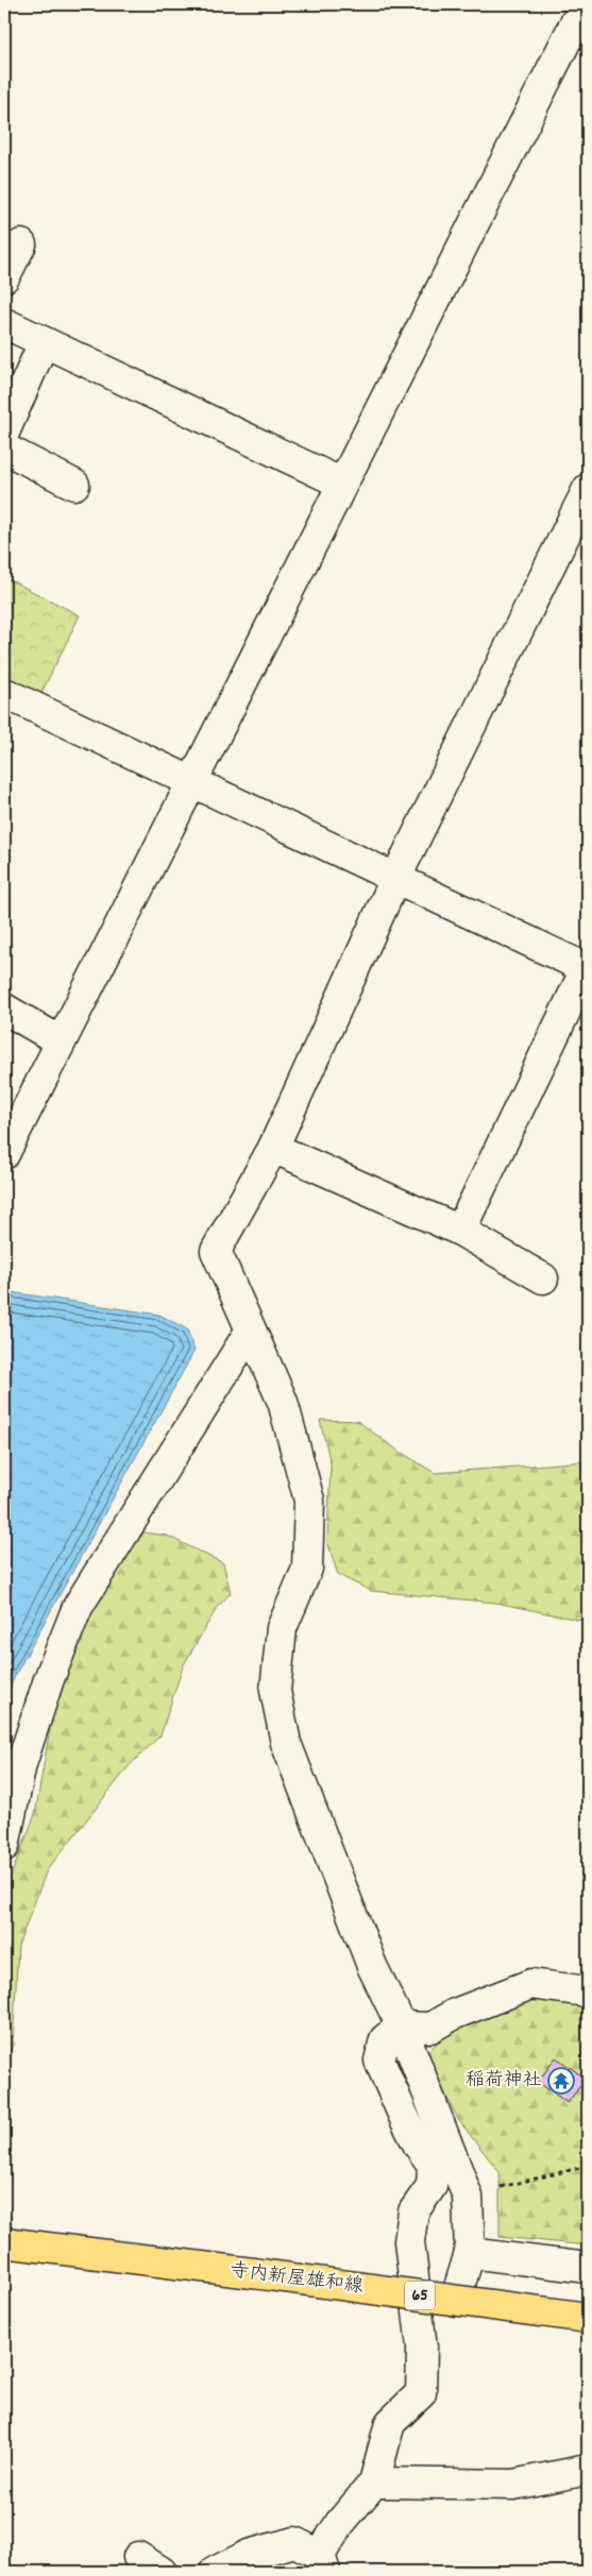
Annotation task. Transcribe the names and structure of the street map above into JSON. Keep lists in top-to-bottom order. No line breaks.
{"streets":{"main road":["寺内新屋雄和線","65"]},"places":{"temple":["稲荷神社"]}}
